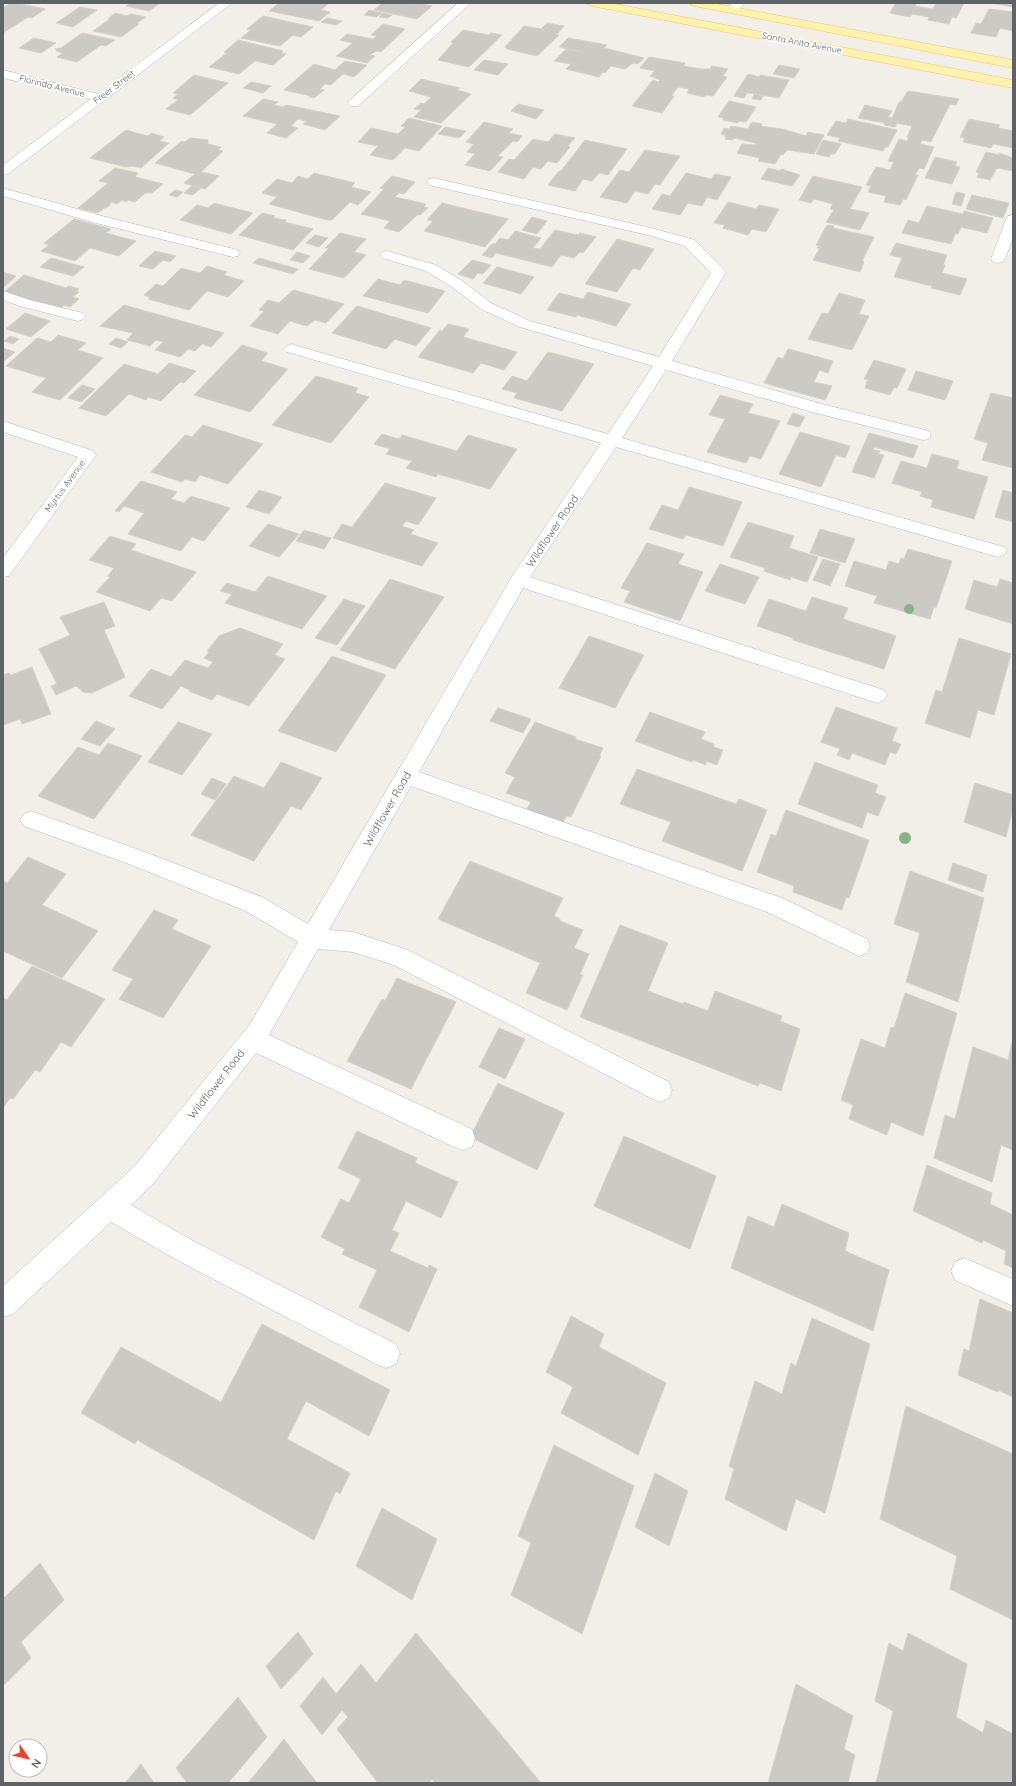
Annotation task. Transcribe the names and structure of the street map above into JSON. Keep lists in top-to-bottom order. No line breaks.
{"streets":{"main road":["Santa Anita Avenue"],"street":["Florinda Avenue","Freer Street","Myrtus Avenue","Wildflower Road"]},"crossings":[["Florinda Avenue","Freer Street"]],"north":"bottom right"}
